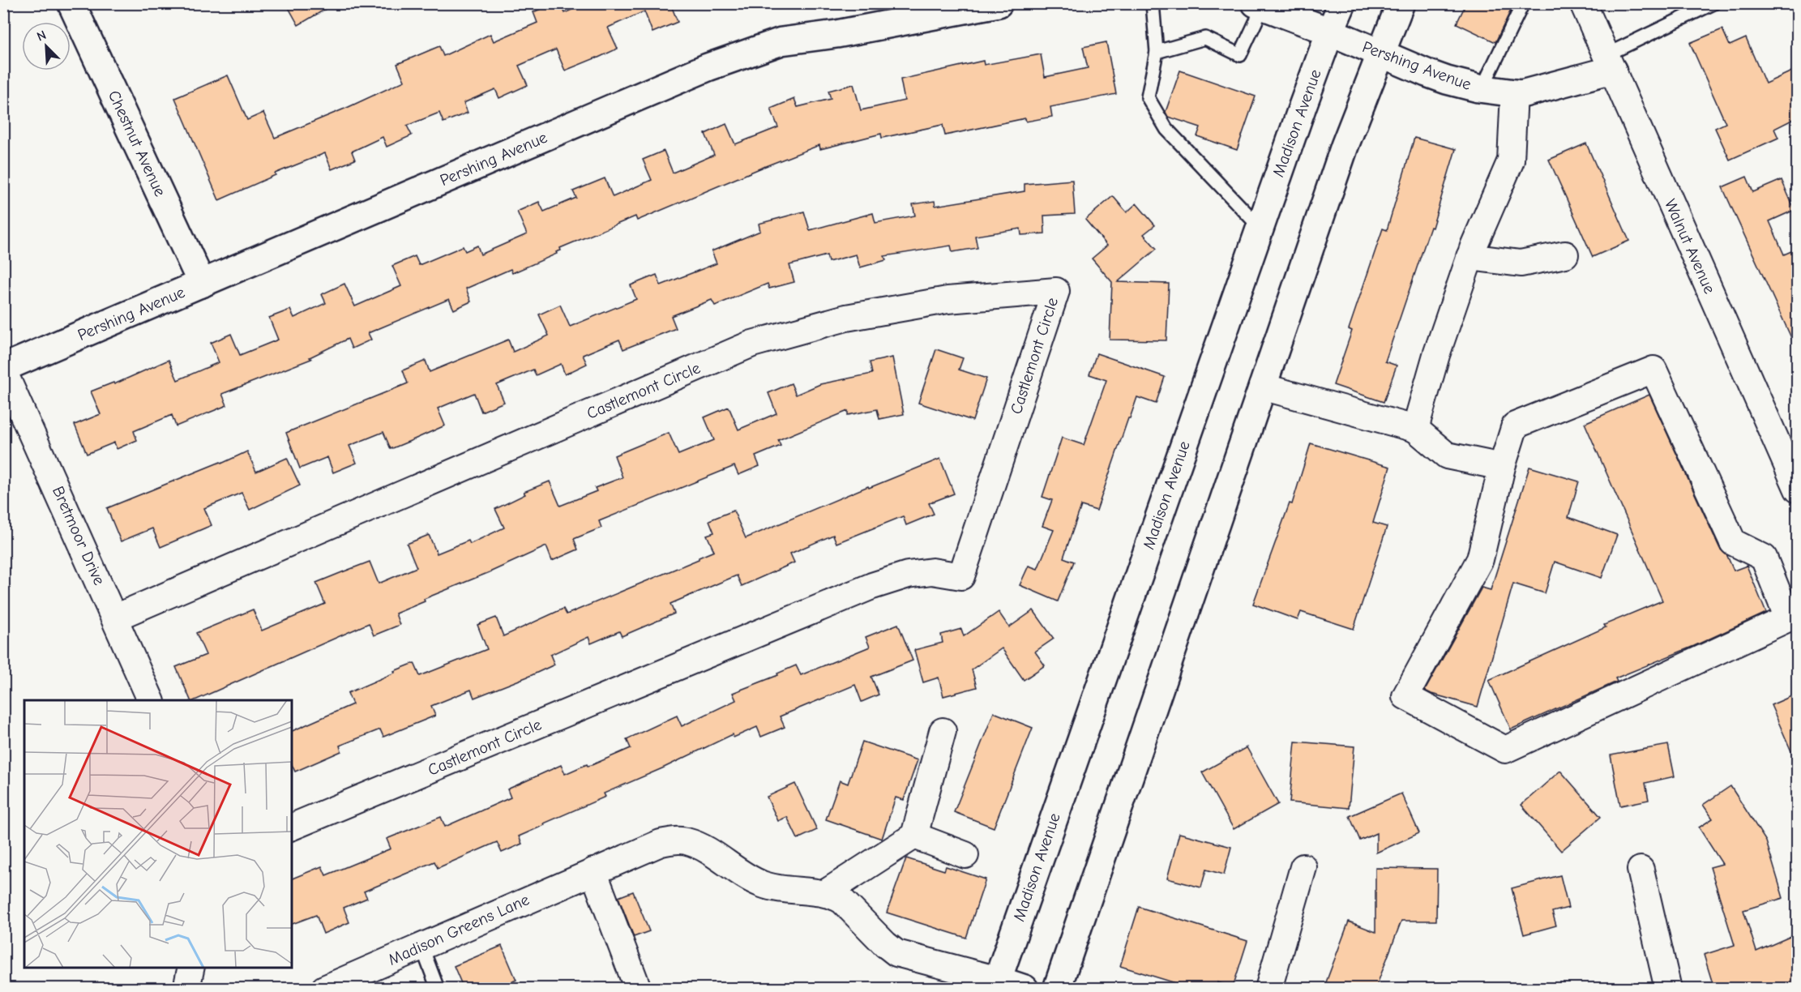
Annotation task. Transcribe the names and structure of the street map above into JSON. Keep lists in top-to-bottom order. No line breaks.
{"streets":{"main road":["Pershing Avenue","Madison Avenue","Chestnut Avenue"],"street":["Walnut Avenue","Castlemont Circle","Bretmoor Drive","Madison Greens Lane"]},"crossings":[["Pershing Avenue","Madison Avenue"],["Pershing Avenue","Chestnut Avenue"],["Pershing Avenue","Walnut Avenue"],["Pershing Avenue","Bretmoor Drive"],["Castlemont Circle","Bretmoor Drive"]],"north":"top left"}
